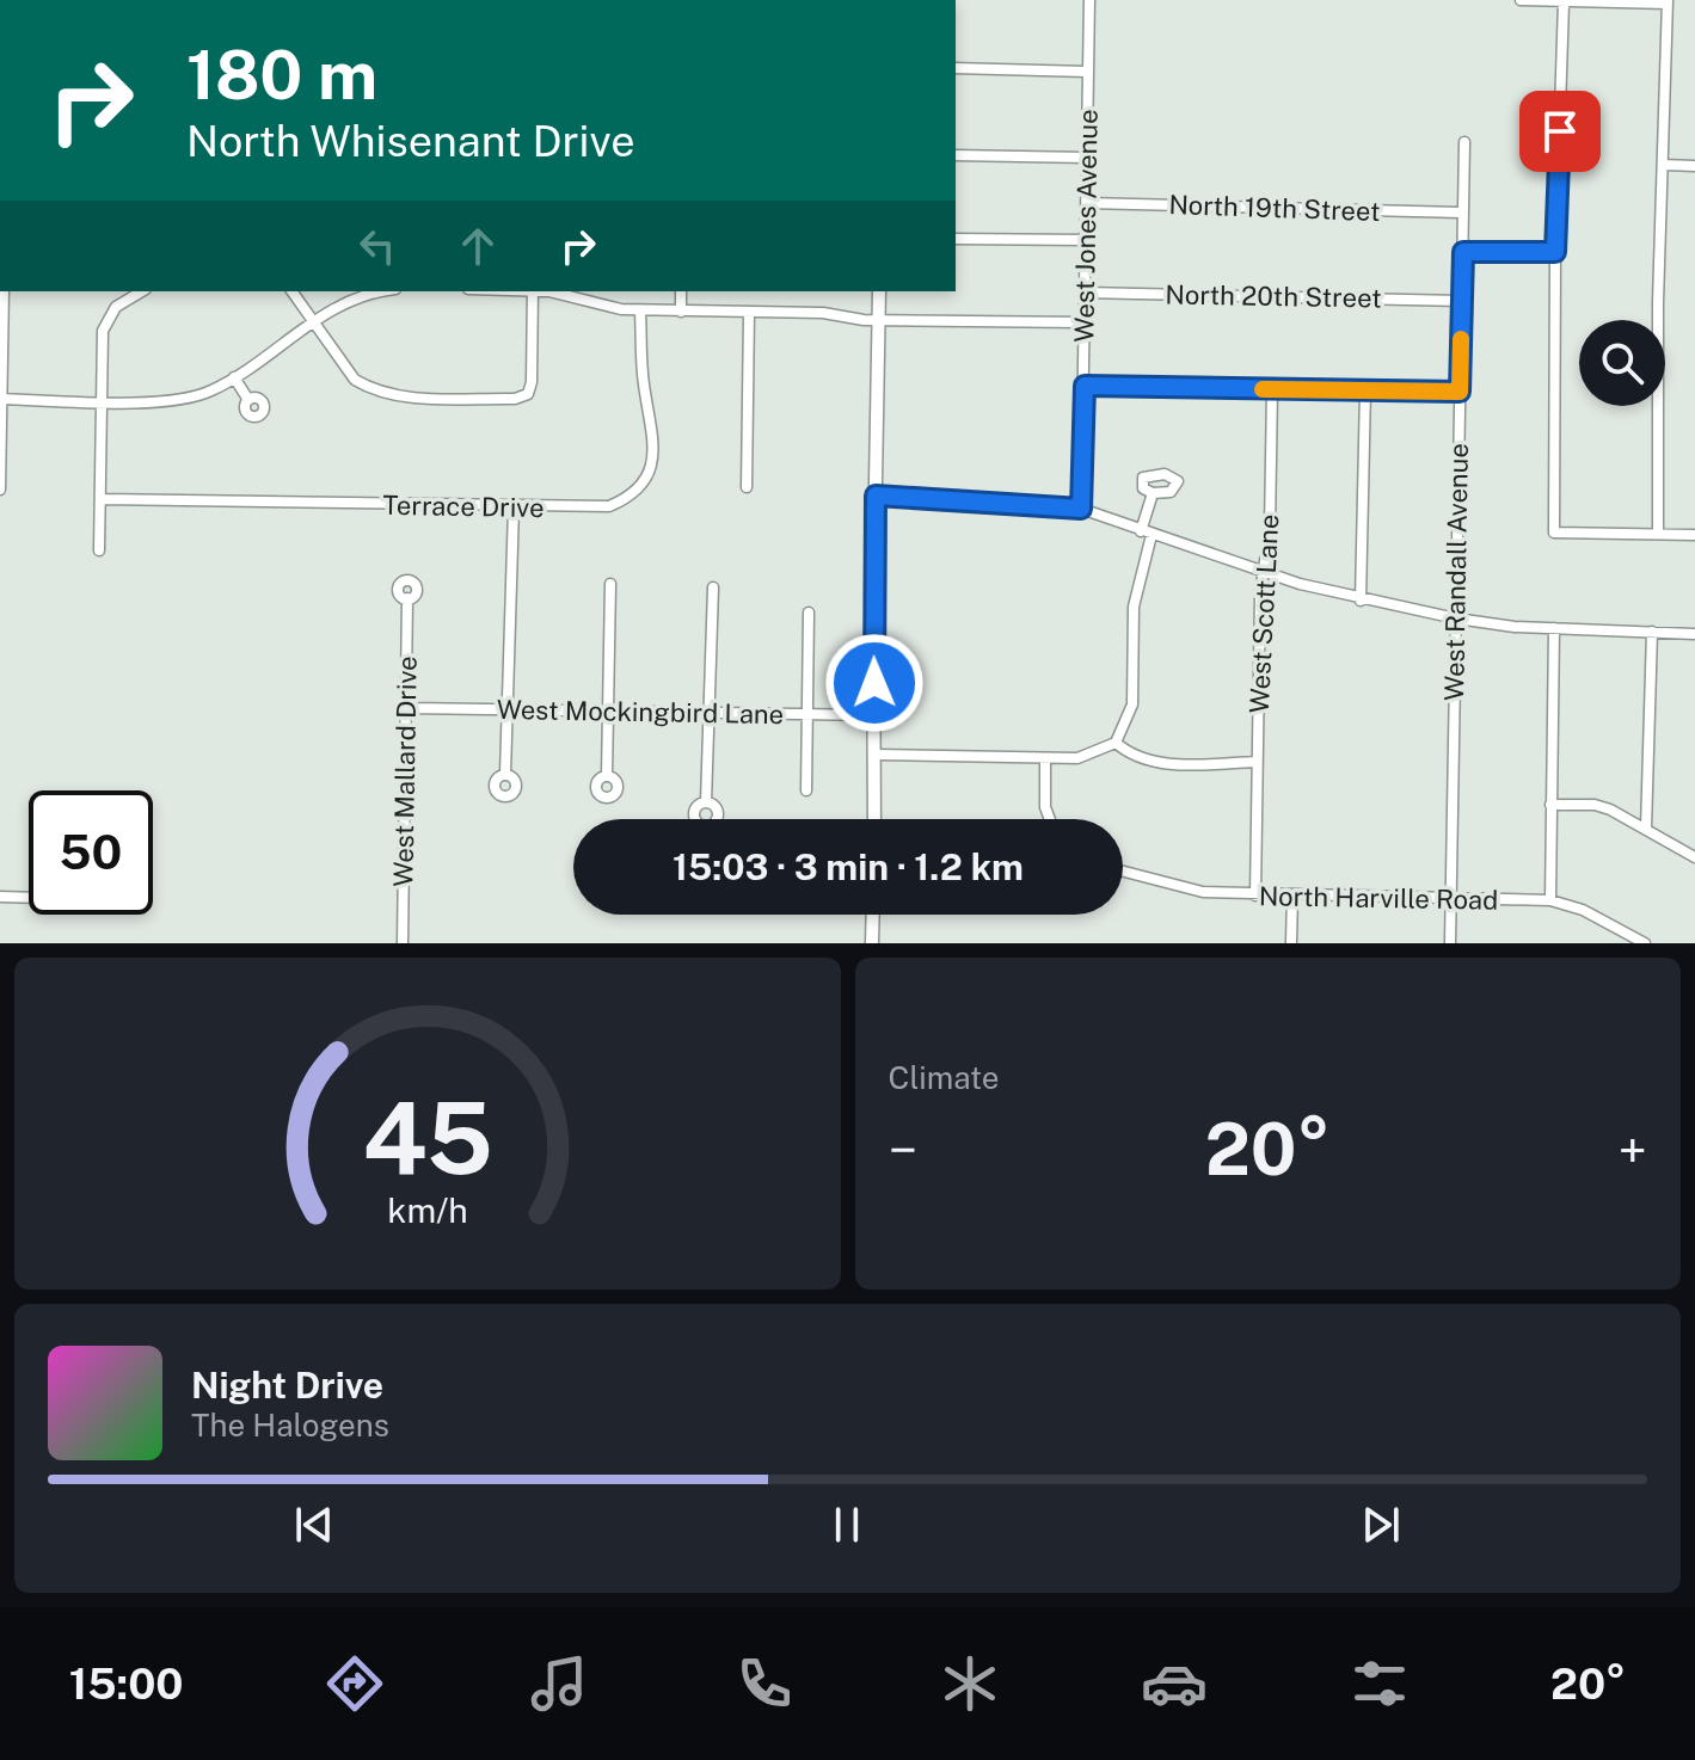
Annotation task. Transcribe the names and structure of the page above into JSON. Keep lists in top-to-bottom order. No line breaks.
{"streets":{"street":["North 19th Street","West Jones Avenue","North 20th Street","Terrace Drive","West Randall Avenue","West Scott Lane","West Mockingbird Lane","West Mallard Drive","North Harville Road"]},"crossings":[["North 19th Street","West Jones Avenue"],["North 19th Street","West Randall Avenue"],["West Jones Avenue","North 20th Street"],["North 20th Street","West Randall Avenue"],["West Randall Avenue","North Harville Road"],["West Scott Lane","North Harville Road"],["West Mockingbird Lane","West Mallard Drive"]],"page":{"turn":["180 m","North Whisenant Drive"],"limit":"50","trip":"15:03 · 3 min · 1.2 km","tile":"Climate","heat":["−","20°","+"],"song":["Night Drive","The Halogens"],"tabs":["15:00","20°"],"gauge":["45","km/h"]}}
